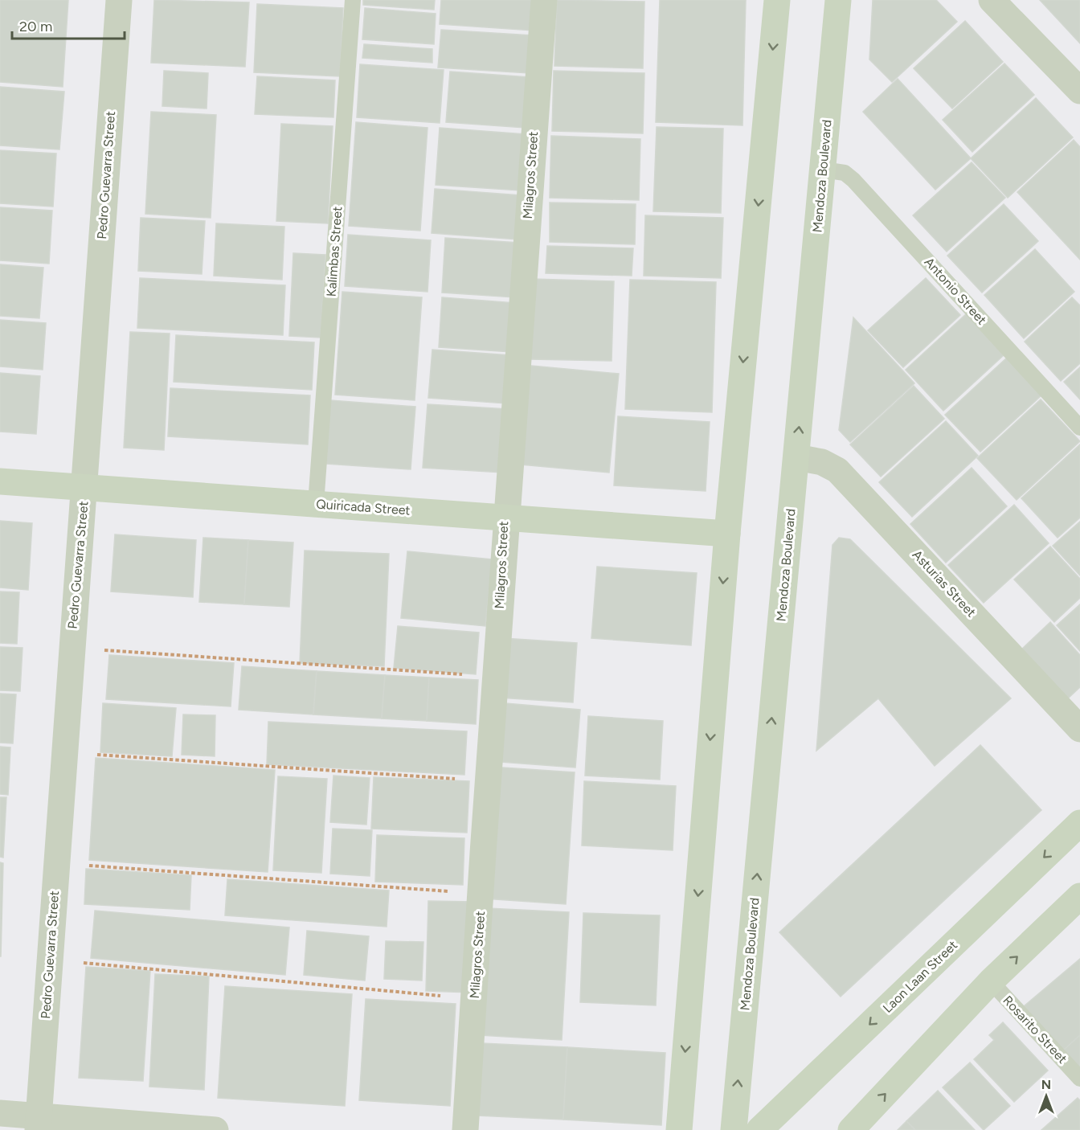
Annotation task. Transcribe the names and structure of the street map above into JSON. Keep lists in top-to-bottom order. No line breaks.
{"streets":{"main road":["Mendoza Boulevard","Quiricada Street","Laon Laan Street"],"street":["Pedro Guevarra Street","Milagros Street","Asturias Street"],"lane":["Kalimbas Street","Antonio Street","Rosarito Street"]},"crossings":[["Pedro Guevarra Street","Quiricada Street"],["Milagros Street","Quiricada Street"],["Mendoza Boulevard","Antonio Street"],["Mendoza Boulevard","Asturias Street"],["Kalimbas Street","Quiricada Street"]],"scale_bar":"20 m","north":"top"}
